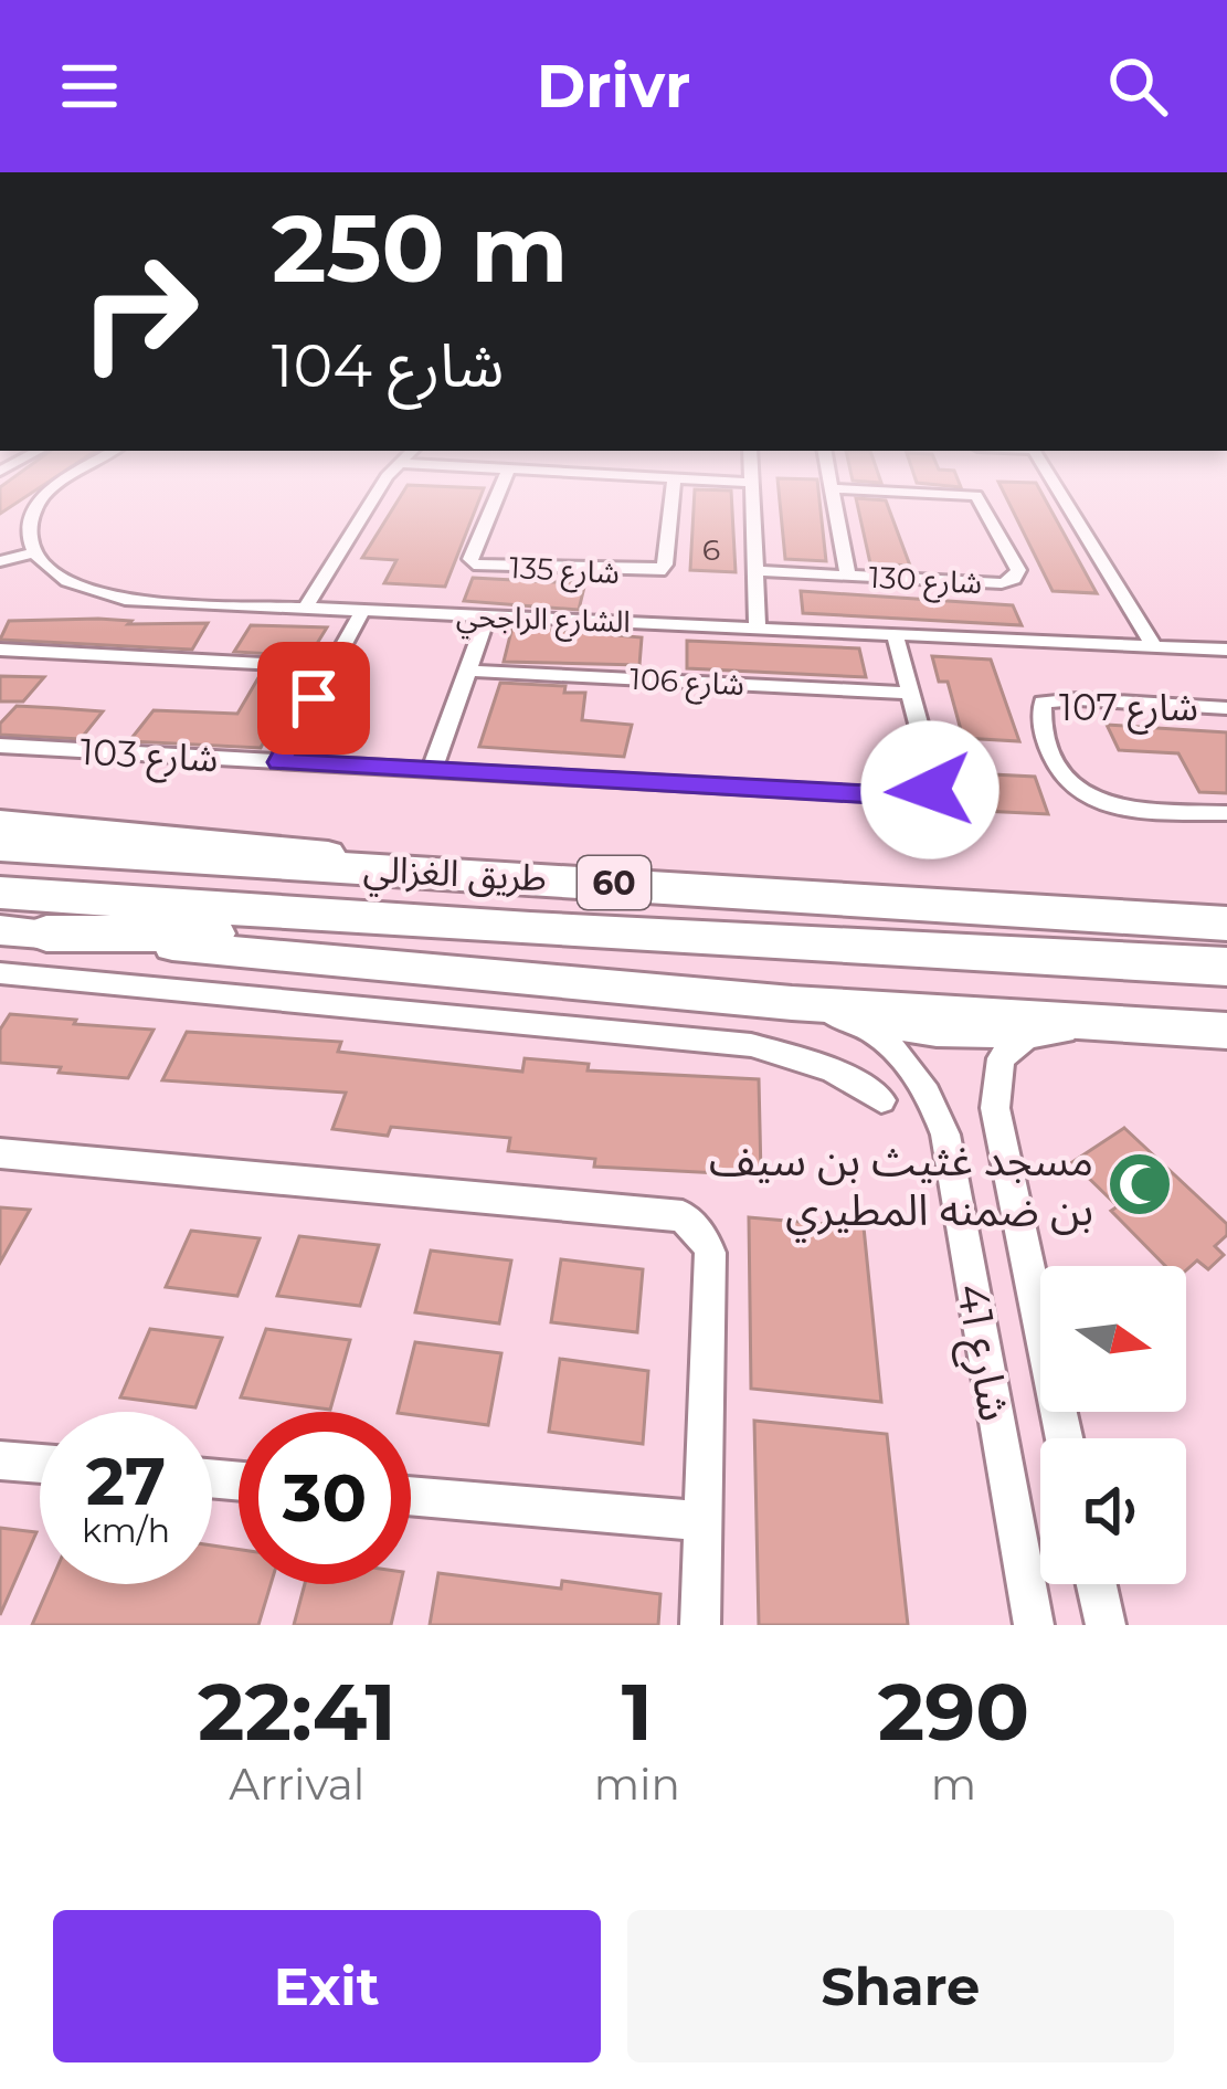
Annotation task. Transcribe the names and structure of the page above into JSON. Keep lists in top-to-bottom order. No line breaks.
{"streets":{"highway":["طريق الغزالي","60"],"street":["شارع 135","شارع 130","الشارع الراجحي","شارع 106","شارع 107","شارع 103","شارع 41"]},"crossings":[["الشارع الراجحي","شارع 103"],["شارع 106","شارع 103"]],"places":{"mosque":["مسجد غثيث بن سيف بن ضمنه المطيري"]},"house_numbers":["6"],"north":"right","page":{"header":"Drivr","turn":["250 m","شارع 104"],"speed":"27 km/h","limit":"30","eta":["22:41","Arrival","1","min","290","m"],"buttons":["Exit","Share"]}}
